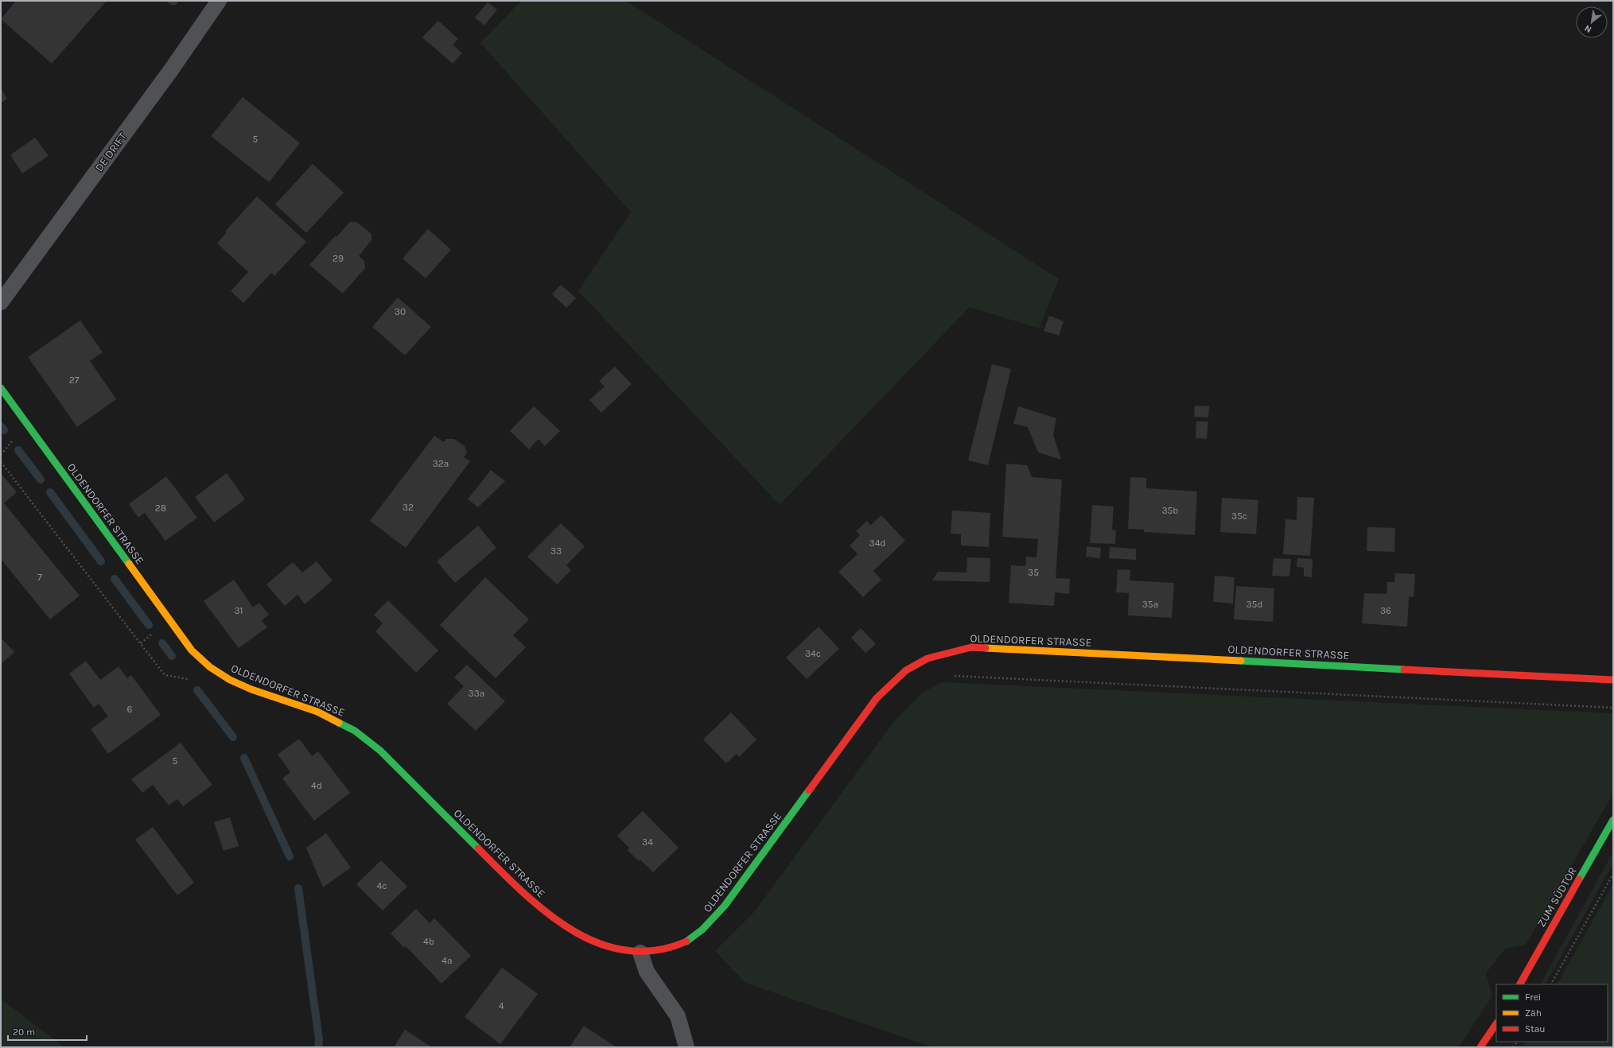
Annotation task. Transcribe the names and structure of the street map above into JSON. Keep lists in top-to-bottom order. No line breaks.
{"streets":{"street":["OLDENDORFER STRASSE","ZUM SÜDTOR"],"lane":["DE DRIFT"]},"house_numbers":["5","29","30","27","32a","32","28","35b","35c","34d","33","35","7","35a","35d","31","36","34c","33a","6","5","4d","34","4c","4b","4a","4"],"legend":["Frei","Zäh","Stau"],"scale_bar":"20 m","north":"bottom left"}
